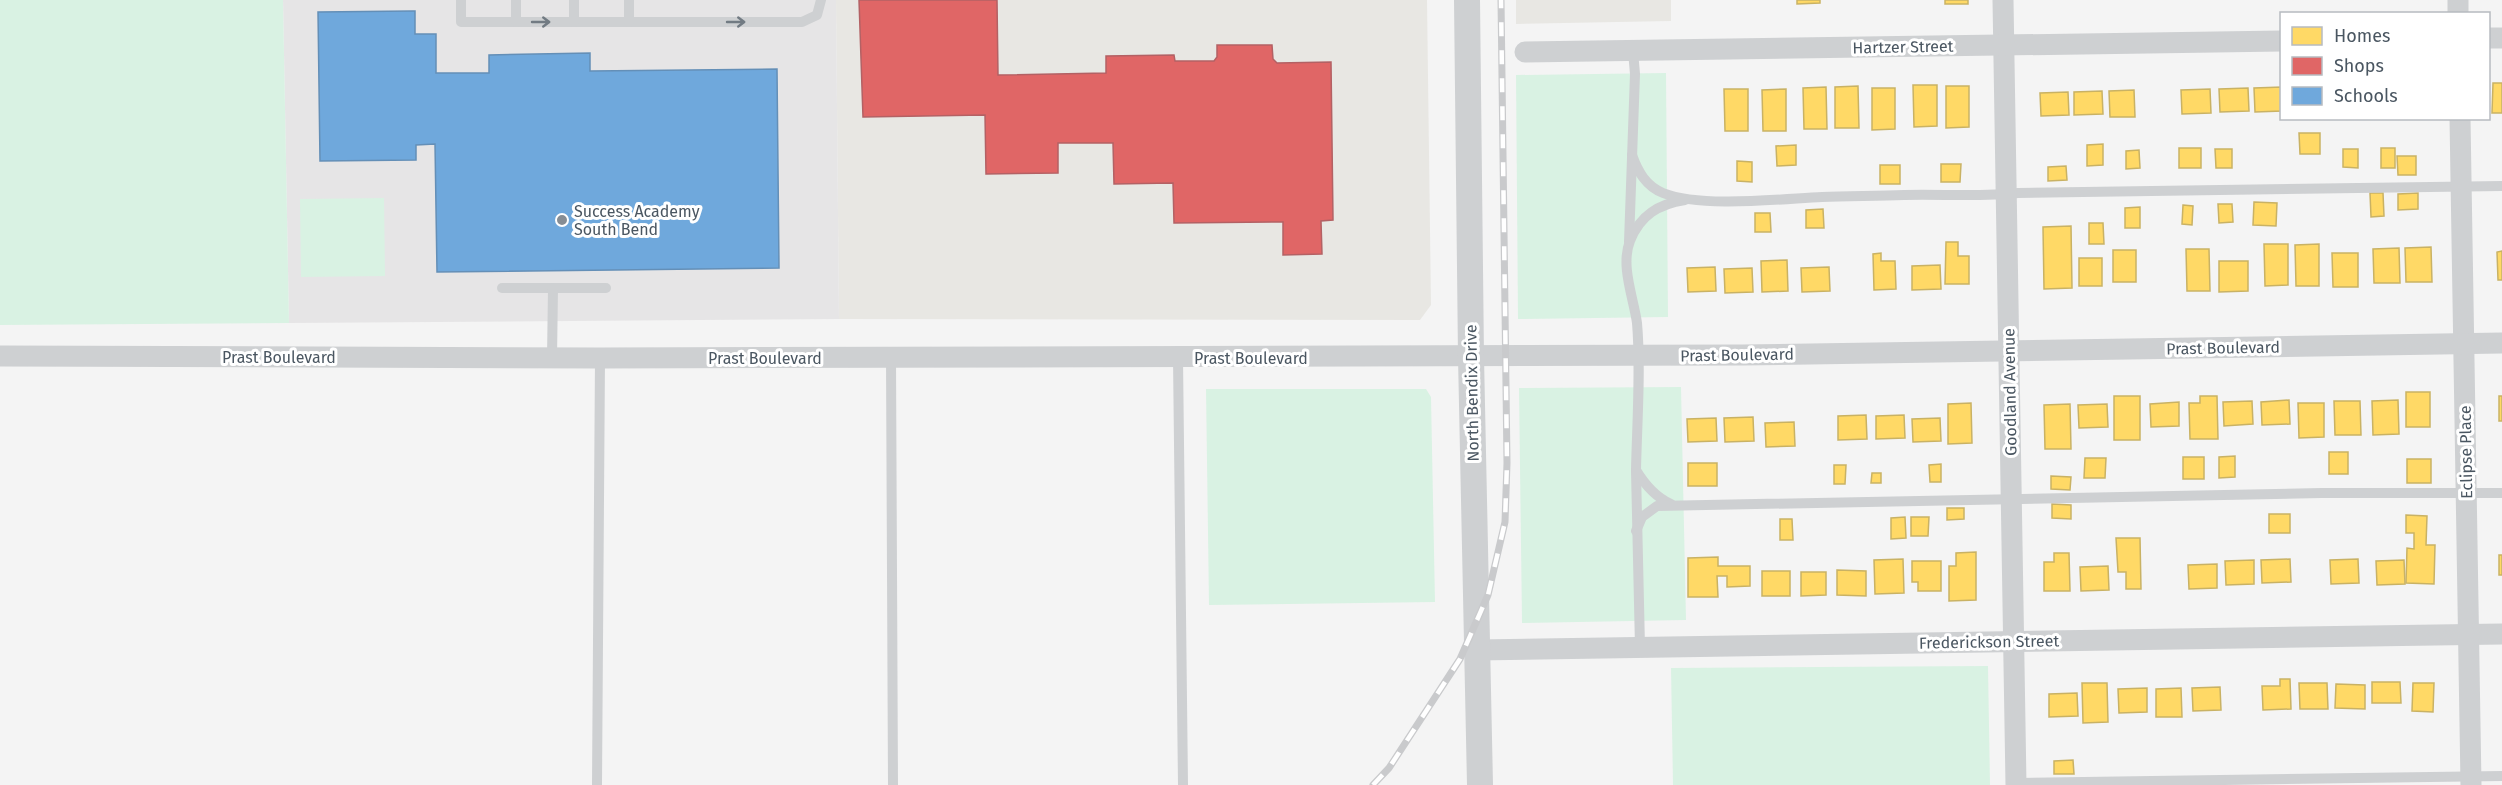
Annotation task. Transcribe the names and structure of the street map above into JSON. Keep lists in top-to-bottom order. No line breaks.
{"streets":{"street":["Hartzer Street","Prast Boulevard","Goodland Avenue","North Bendix Drive","Eclipse Place","Frederickson Street"]},"crossings":[["Hartzer Street","Goodland Avenue"],["Prast Boulevard","Goodland Avenue"],["Prast Boulevard","North Bendix Drive"],["Prast Boulevard","Eclipse Place"],["Goodland Avenue","Frederickson Street"],["North Bendix Drive","Frederickson Street"],["Eclipse Place","Frederickson Street"]],"places":["Success Academy South Bend"],"legend":["Homes","Shops","Schools"]}
